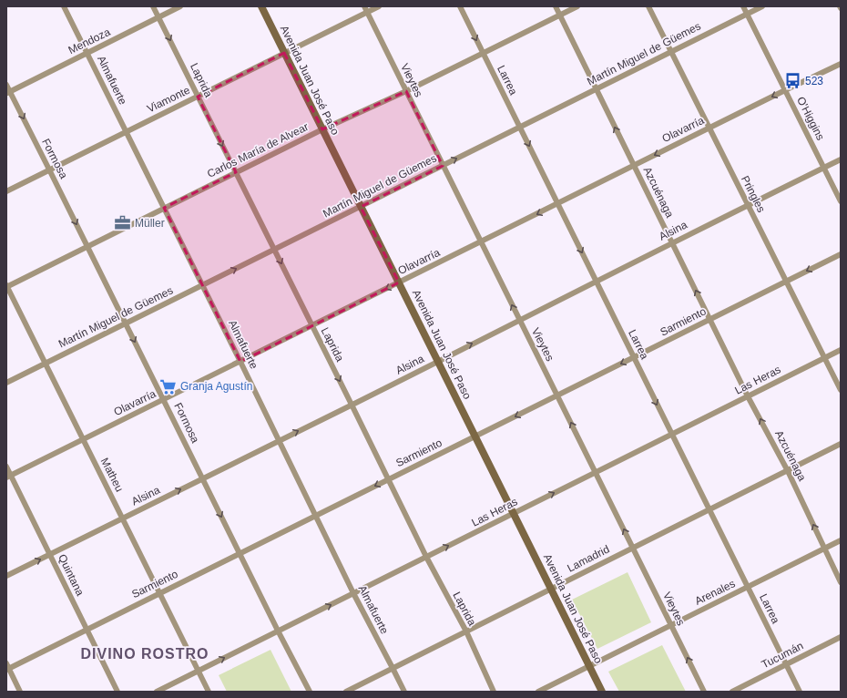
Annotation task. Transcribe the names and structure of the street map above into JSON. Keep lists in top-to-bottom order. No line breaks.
{"streets":{"main road":["Avenida Juan José Paso"],"street":["Mendoza","Martín Miguel de Güemes","Almafuerte","Laprida","Vieytes","Larrea","Viamonte","O'Higgins","Olavarría","Carlos María de Alvear","Formosa","Azcuénaga","Pringles","Alsina","Sarmiento","Las Heras","Matheu","Lamadrid","Quintana","Arenales","Tucumán"]},"crossings":[["Mendoza","Almafuerte"],["Mendoza","Laprida"],["Mendoza","Formosa"],["Martín Miguel de Güemes","Almafuerte"],["Martín Miguel de Güemes","Laprida"],["Martín Miguel de Güemes","Avenida Juan José Paso"],["Martín Miguel de Güemes","Vieytes"],["Martín Miguel de Güemes","Larrea"],["Martín Miguel de Güemes","O'Higgins"],["Martín Miguel de Güemes","Formosa"],["Martín Miguel de Güemes","Azcuénaga"],["Martín Miguel de Güemes","Pringles"],["Martín Miguel de Güemes","Matheu"],["Almafuerte","Viamonte"],["Almafuerte","Olavarría"],["Almafuerte","Carlos María de Alvear"],["Almafuerte","Alsina"],["Almafuerte","Sarmiento"],["Almafuerte","Las Heras"],["Almafuerte","Lamadrid"],["Laprida","Viamonte"],["Laprida","Olavarría"],["Laprida","Carlos María de Alvear"],["Laprida","Alsina"],["Laprida","Sarmiento"],["Laprida","Las Heras"],["Laprida","Lamadrid"],["Avenida Juan José Paso","Viamonte"],["Avenida Juan José Paso","Olavarría"],["Avenida Juan José Paso","Carlos María de Alvear"],["Avenida Juan José Paso","Alsina"],["Avenida Juan José Paso","Sarmiento"],["Avenida Juan José Paso","Las Heras"],["Avenida Juan José Paso","Lamadrid"],["Avenida Juan José Paso","Arenales"],["Vieytes","Viamonte"],["Vieytes","Olavarría"],["Vieytes","Carlos María de Alvear"],["Vieytes","Alsina"],["Vieytes","Sarmiento"],["Vieytes","Las Heras"],["Vieytes","Lamadrid"],["Vieytes","Arenales"],["Larrea","Olavarría"],["Larrea","Carlos María de Alvear"],["Larrea","Alsina"],["Larrea","Sarmiento"],["Larrea","Las Heras"],["Larrea","Lamadrid"],["Larrea","Arenales"],["Larrea","Tucumán"],["Viamonte","Formosa"],["O'Higgins","Olavarría"],["O'Higgins","Alsina"],["Olavarría","Formosa"],["Olavarría","Azcuénaga"],["Olavarría","Pringles"],["Olavarría","Matheu"],["Olavarría","Quintana"],["Carlos María de Alvear","Formosa"],["Carlos María de Alvear","Azcuénaga"],["Carlos María de Alvear","Matheu"],["Formosa","Alsina"],["Formosa","Sarmiento"],["Formosa","Las Heras"],["Azcuénaga","Alsina"],["Azcuénaga","Sarmiento"],["Azcuénaga","Las Heras"],["Azcuénaga","Lamadrid"],["Azcuénaga","Arenales"],["Pringles","Alsina"],["Pringles","Sarmiento"],["Pringles","Las Heras"],["Alsina","Matheu"],["Alsina","Quintana"],["Sarmiento","Matheu"],["Sarmiento","Quintana"],["Las Heras","Matheu"]],"one_way":["Laprida","Vieytes","Larrea","Olavarría","Formosa","Azcuénaga","Las Heras"],"districts":["DIVINO ROSTRO"],"places":{"bus stop":["523"],"office":["Müller"],"supermarket":["Granja Agustín"]}}
